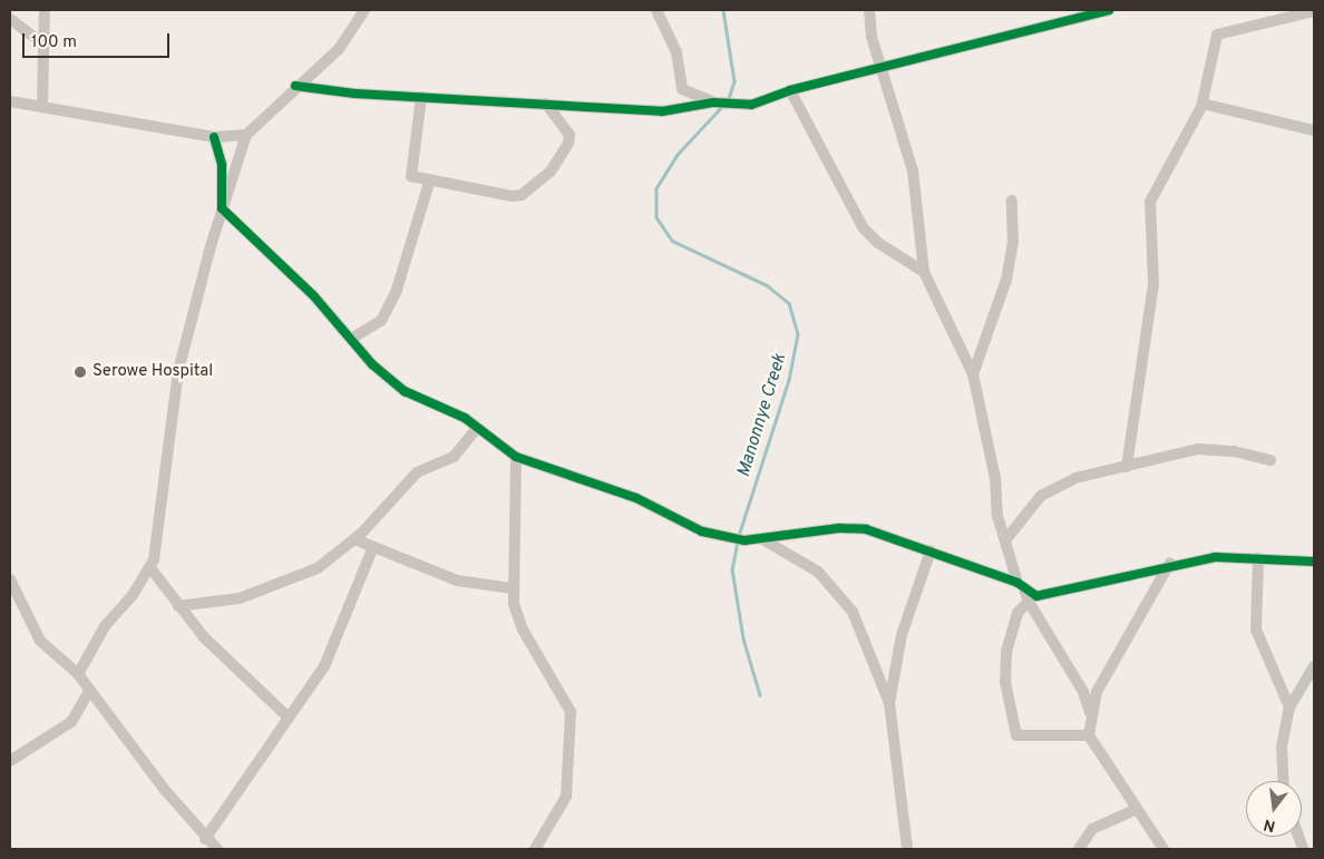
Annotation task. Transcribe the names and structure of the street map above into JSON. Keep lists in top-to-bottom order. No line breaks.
{"water":["Manonnye Creek"],"places":["Serowe Hospital"],"scale_bar":"100 m","north":"bottom"}
